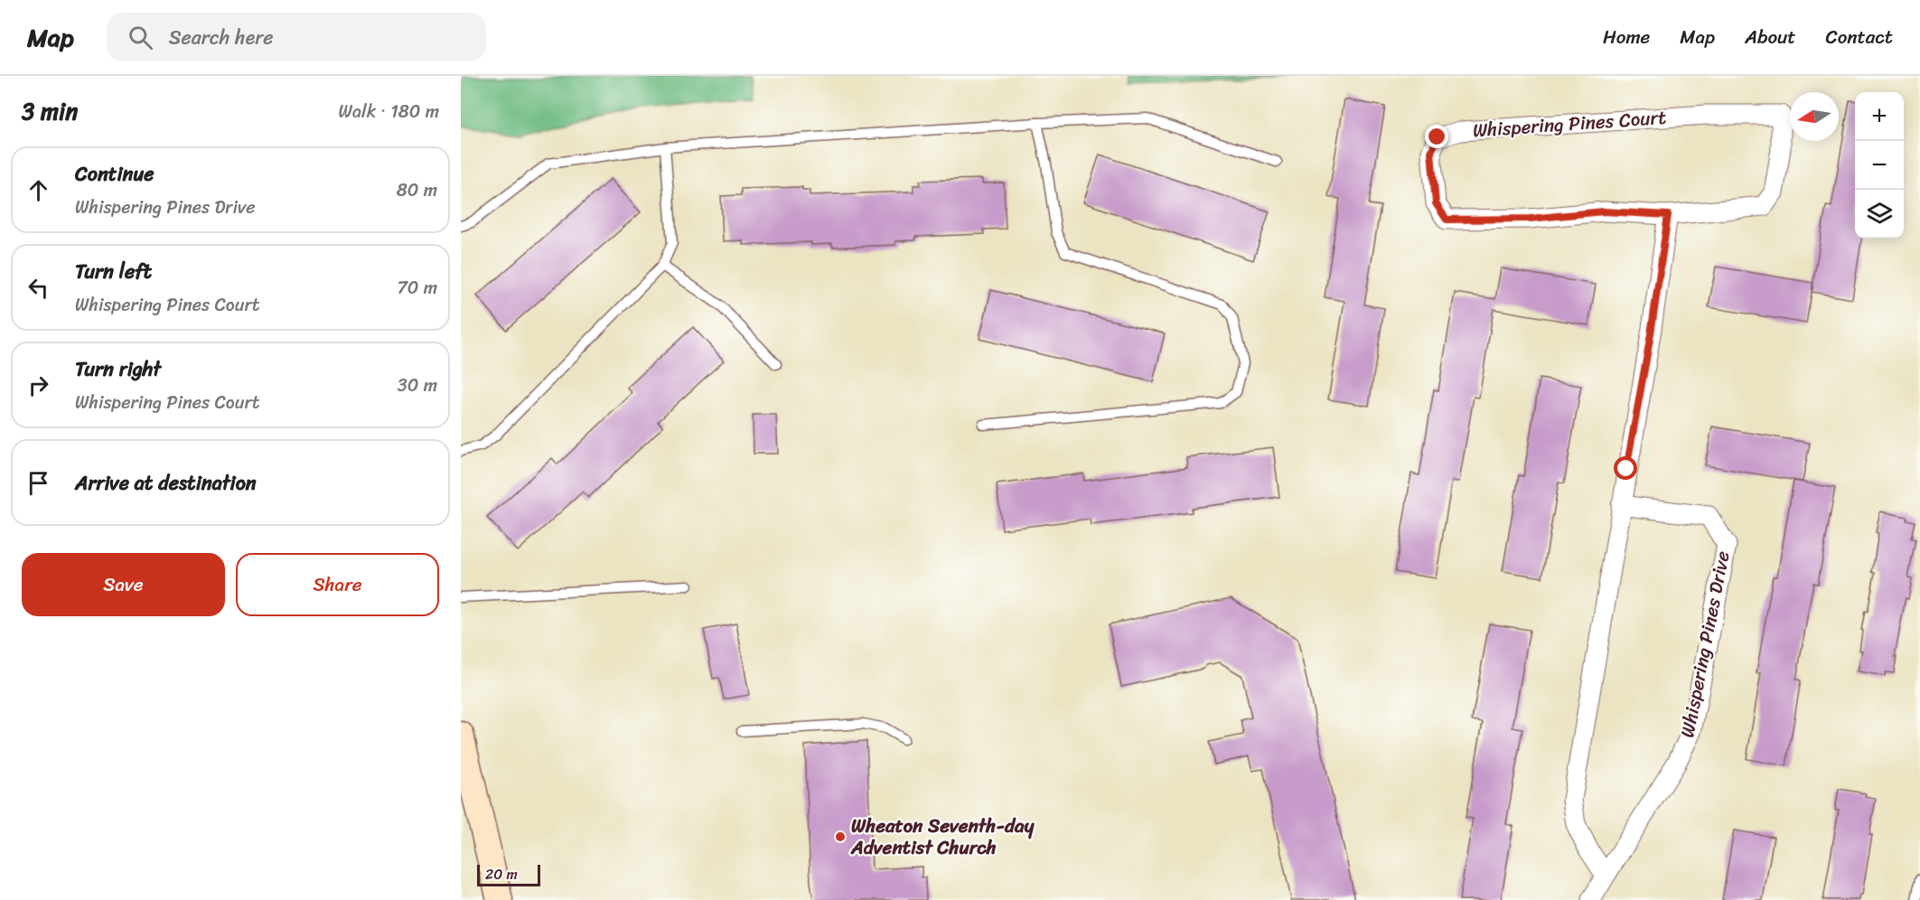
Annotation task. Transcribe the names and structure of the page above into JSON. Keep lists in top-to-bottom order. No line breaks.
{"streets":{"street":["Whispering Pines Court","Whispering Pines Drive"]},"places":["Wheaton Seventh-day Adventist Church"],"scale_bar":"20 m","north":"left","page":{"header":"Map","search":"Search here","nav":["Home","Map","About","Contact"],"heading":["3 min","Walk · 180 m"],"map_buttons":["+","−"],"list":[["Continue","Whispering Pines Drive","80 m"],["Turn left","Whispering Pines Court","70 m"],["Turn right","Whispering Pines Court","30 m"],"Arrive at destination"],"buttons":["Save","Share"],"scale":"20 m"}}
